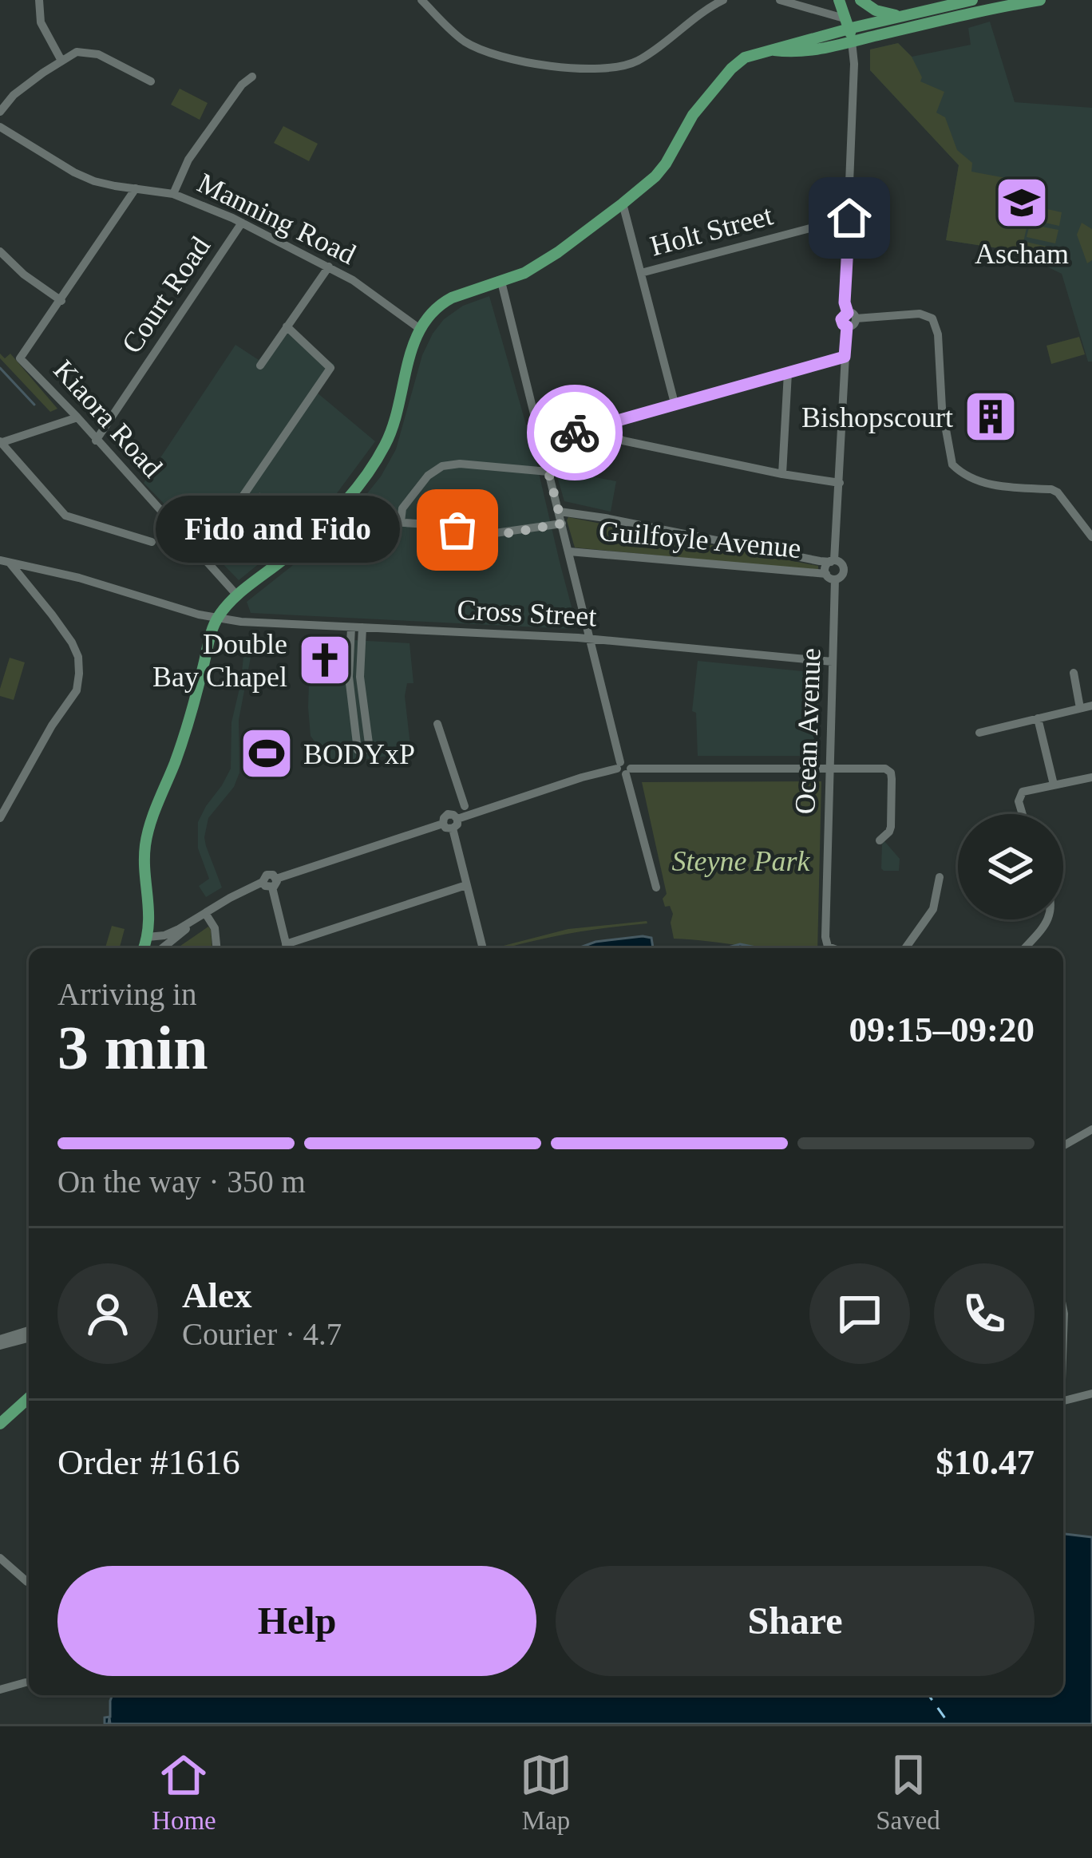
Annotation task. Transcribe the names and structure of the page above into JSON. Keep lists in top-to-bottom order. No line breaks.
{"streets":{"street":["Manning Road","Holt Street","Court Road","Kiaora Road","Guilfoyle Avenue","Cross Street","Ocean Avenue"]},"crossings":[["Manning Road","Court Road"],["Court Road","Kiaora Road"],["Guilfoyle Avenue","Ocean Avenue"],["Cross Street","Ocean Avenue"]],"parks":["Steyne Park"],"places":{"school or university":["Ascham"],"building":["Bishopscourt"],"other":["Fido and Fido"],"church":["Double Bay Chapel"],"sports":["BODYxP"]},"page":{"bubble":"Fido and Fido","heading":["3 min","Arriving in","09:15–09:20"],"panel":["Alex","Courier · 4.7","Order #1616","$10.47"],"bar":"On the way · 350 m","buttons":["Help","Share"],"tabs":["Home","Map","Saved"]}}
